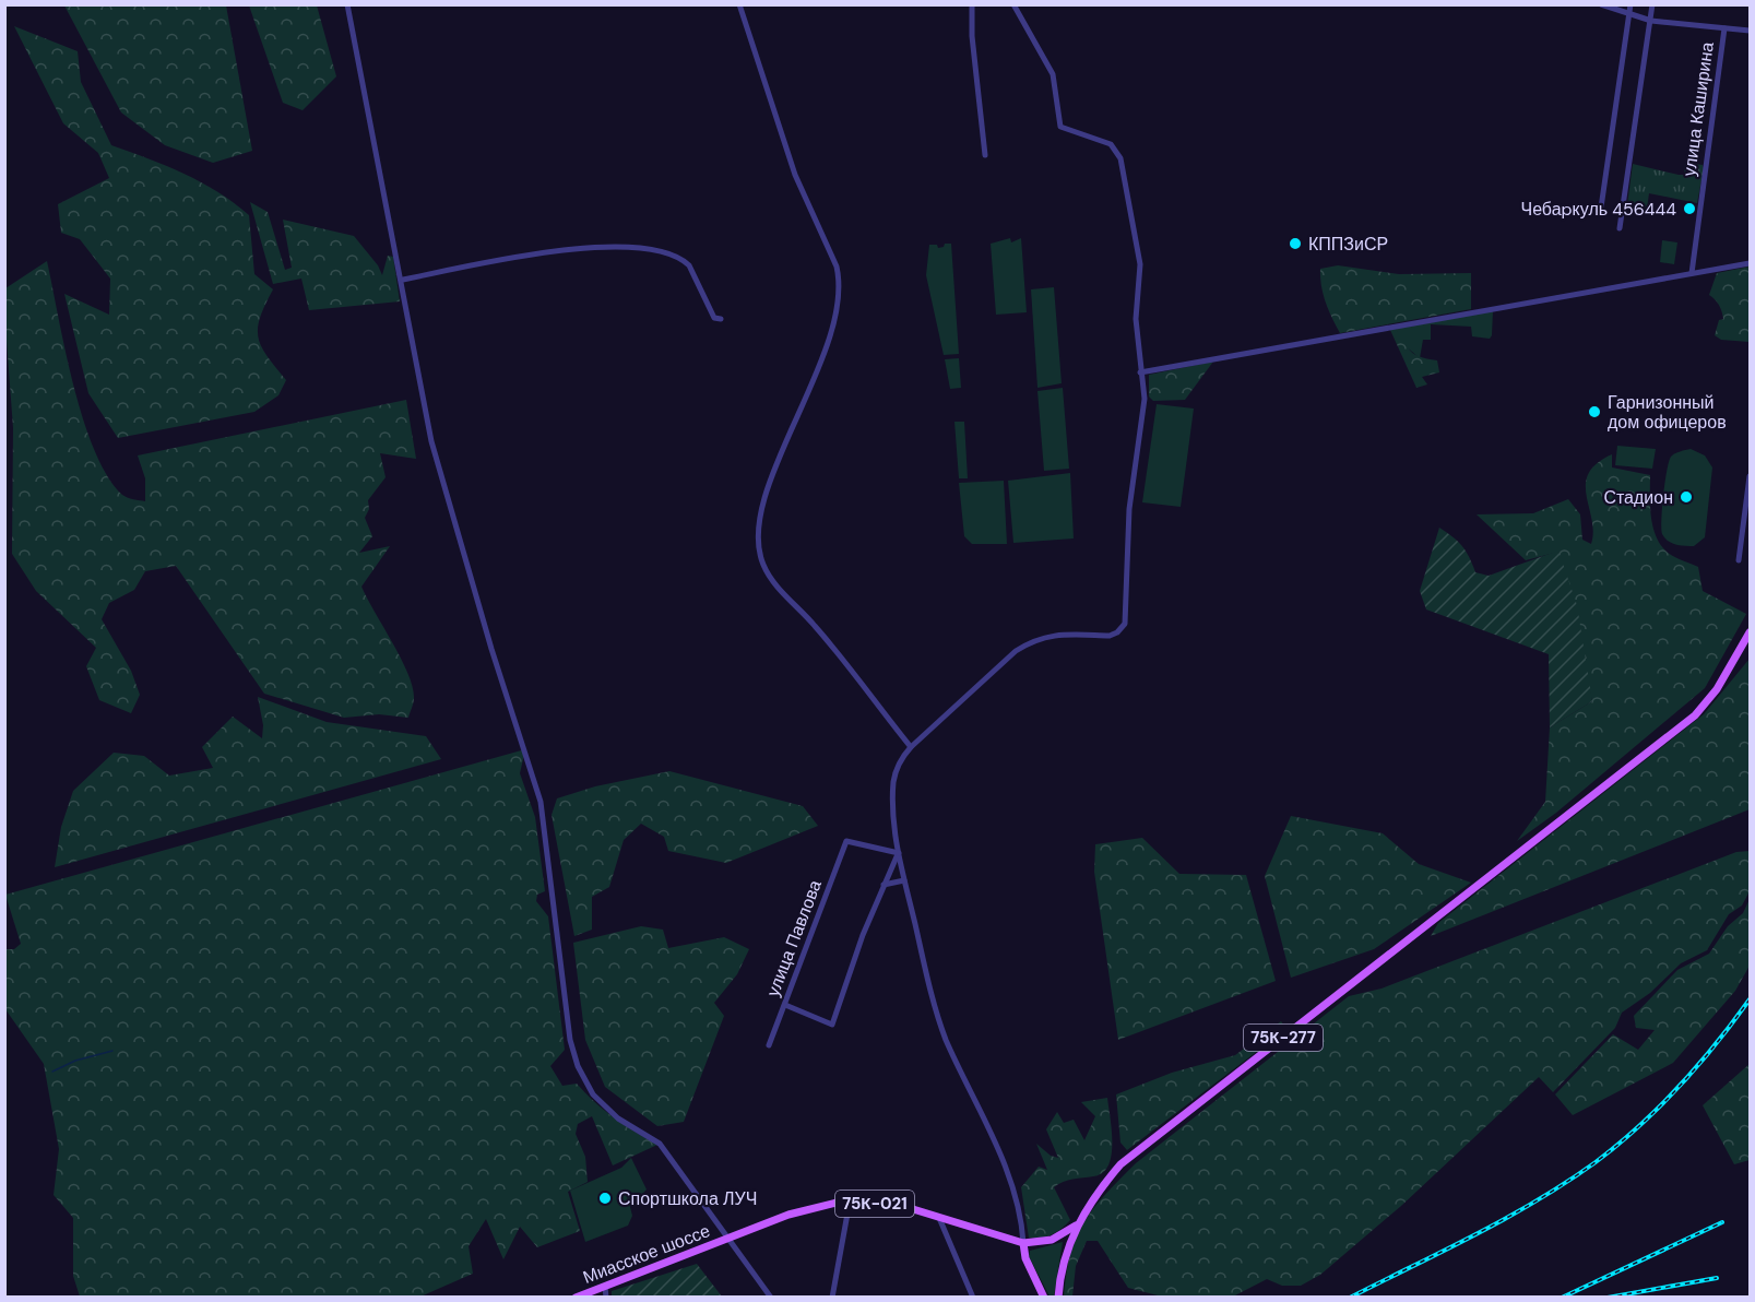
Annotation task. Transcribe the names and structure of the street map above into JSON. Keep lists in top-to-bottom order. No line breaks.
{"streets":{"main road":["75К-277","75К-021","Миасское шоссе"],"street":["улица Каширина","улица Павлова"]},"crossings":[["75К-277","75К-021"],["75К-021","Миасское шоссе"]],"places":["Чебаpкуль 456444","КППЗиСР","Гарнизонный дом офицеров","Стадион","Спортшкола ЛУЧ"]}
